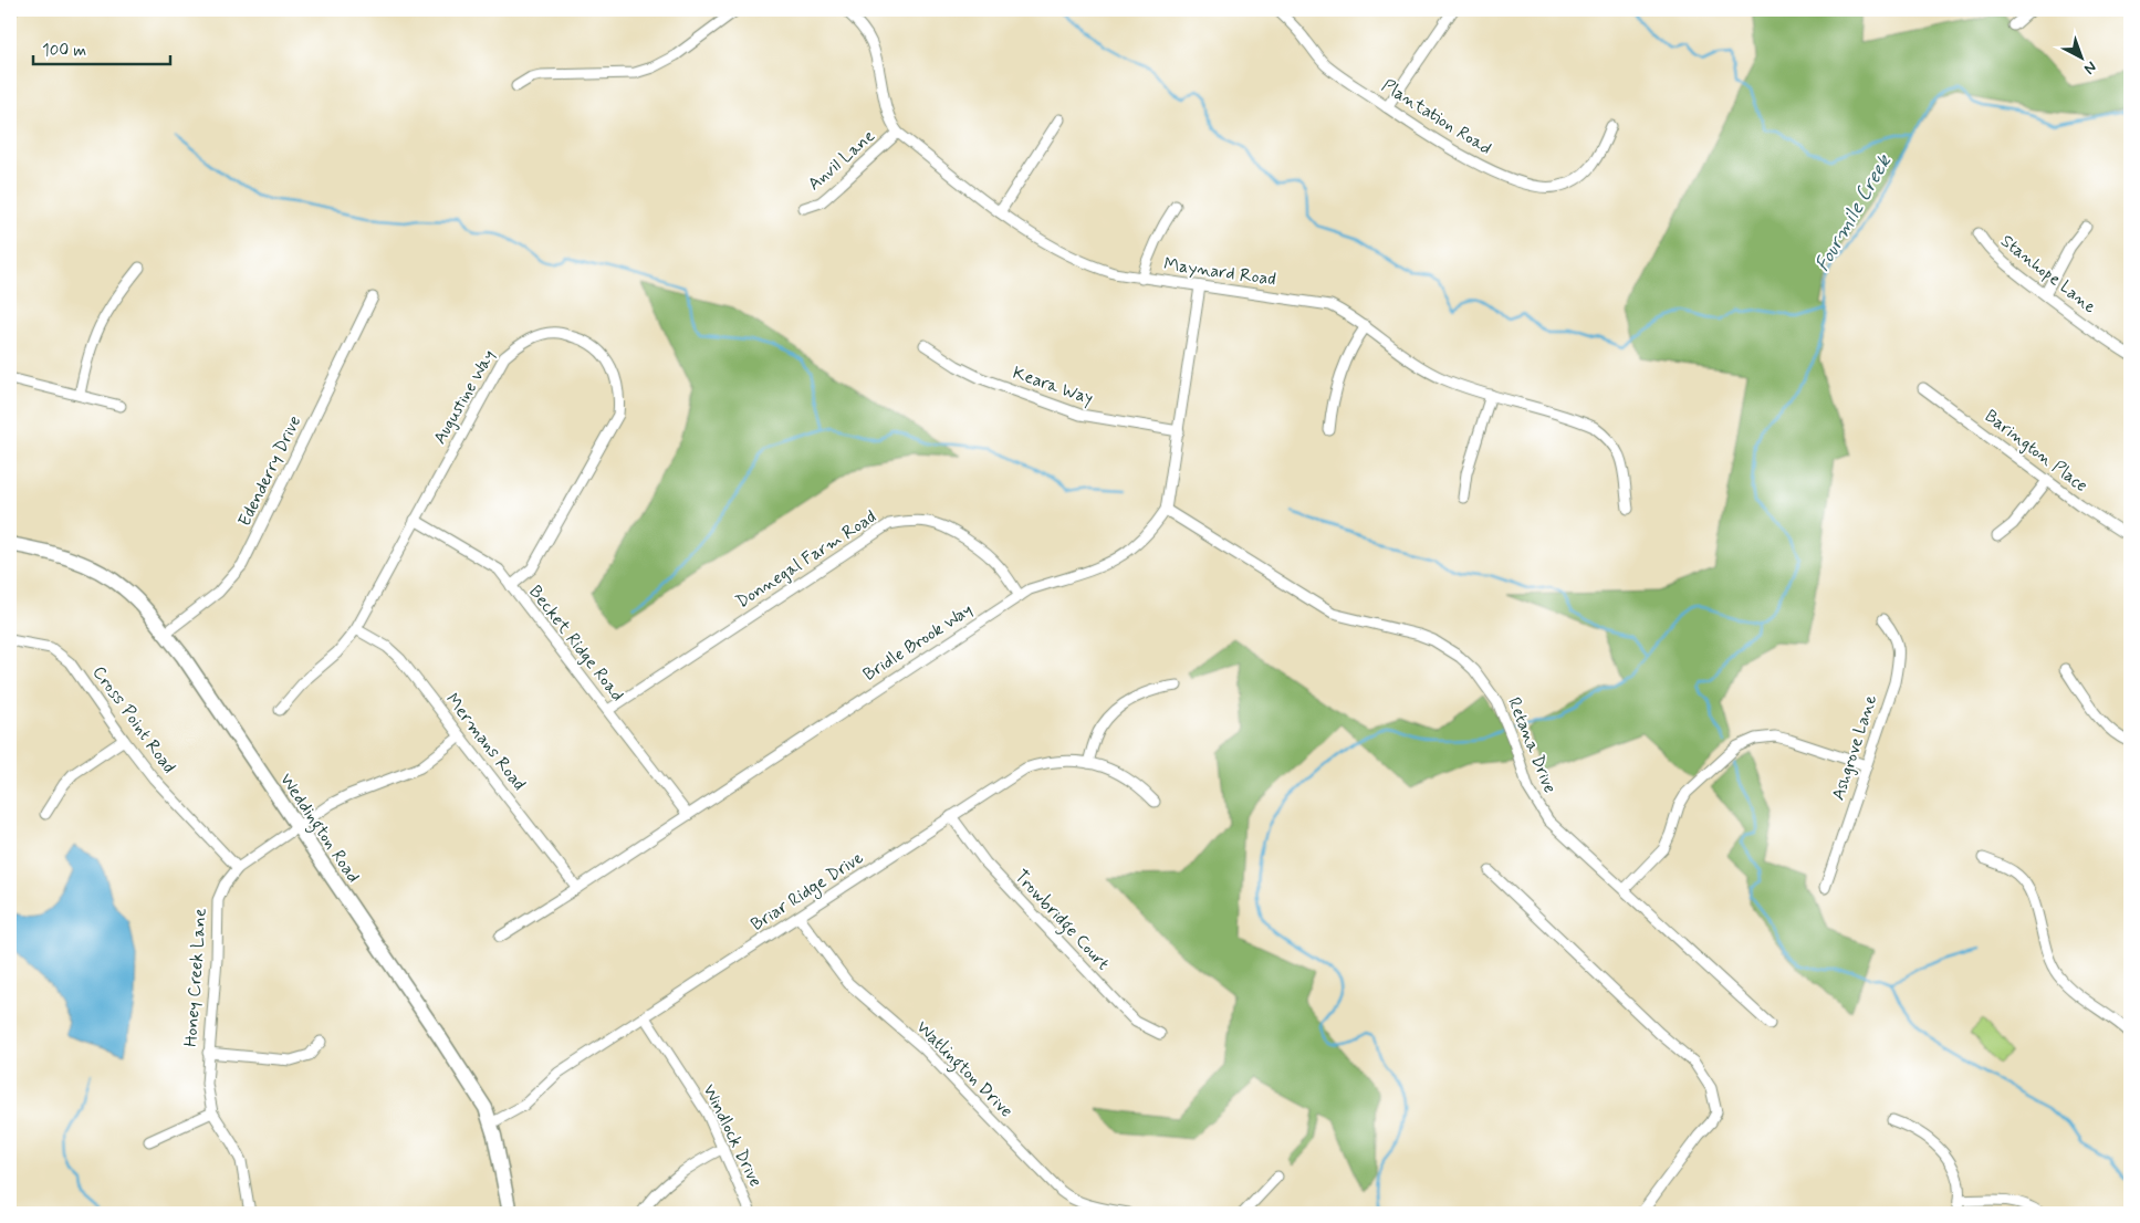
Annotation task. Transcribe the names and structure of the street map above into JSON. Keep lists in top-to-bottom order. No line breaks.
{"streets":{"main road":["Weddington Road"],"street":["Plantation Road","Anvil Lane","Maynard Road","Stanhope Lane","Keara Way","Augustine Way","Barington Place","Edenderry Drive","Donnegal Farm Road","Bridle Brook Way","Becket Ridge Road","Cross Point Road","Mermans Road","Retana Drive","Ashgrove Lane","Briar Ridge Drive","Trowbridge Court","Honey Creek Lane","Watlington Drive","Windlock Drive"]},"crossings":[["Anvil Lane","Maynard Road"],["Maynard Road","Bridle Brook Way"],["Keara Way","Bridle Brook Way"],["Augustine Way","Becket Ridge Road"],["Augustine Way","Mermans Road"],["Edenderry Drive","Weddington Road"],["Donnegal Farm Road","Bridle Brook Way"],["Donnegal Farm Road","Becket Ridge Road"],["Bridle Brook Way","Becket Ridge Road"],["Bridle Brook Way","Mermans Road"],["Bridle Brook Way","Retana Drive"],["Cross Point Road","Honey Creek Lane"],["Mermans Road","Honey Creek Lane"],["Weddington Road","Briar Ridge Drive"],["Weddington Road","Honey Creek Lane"],["Briar Ridge Drive","Trowbridge Court"],["Briar Ridge Drive","Watlington Drive"],["Briar Ridge Drive","Windlock Drive"]],"water":["Fourmile Creek"],"scale_bar":"100 m","north":"bottom right"}
